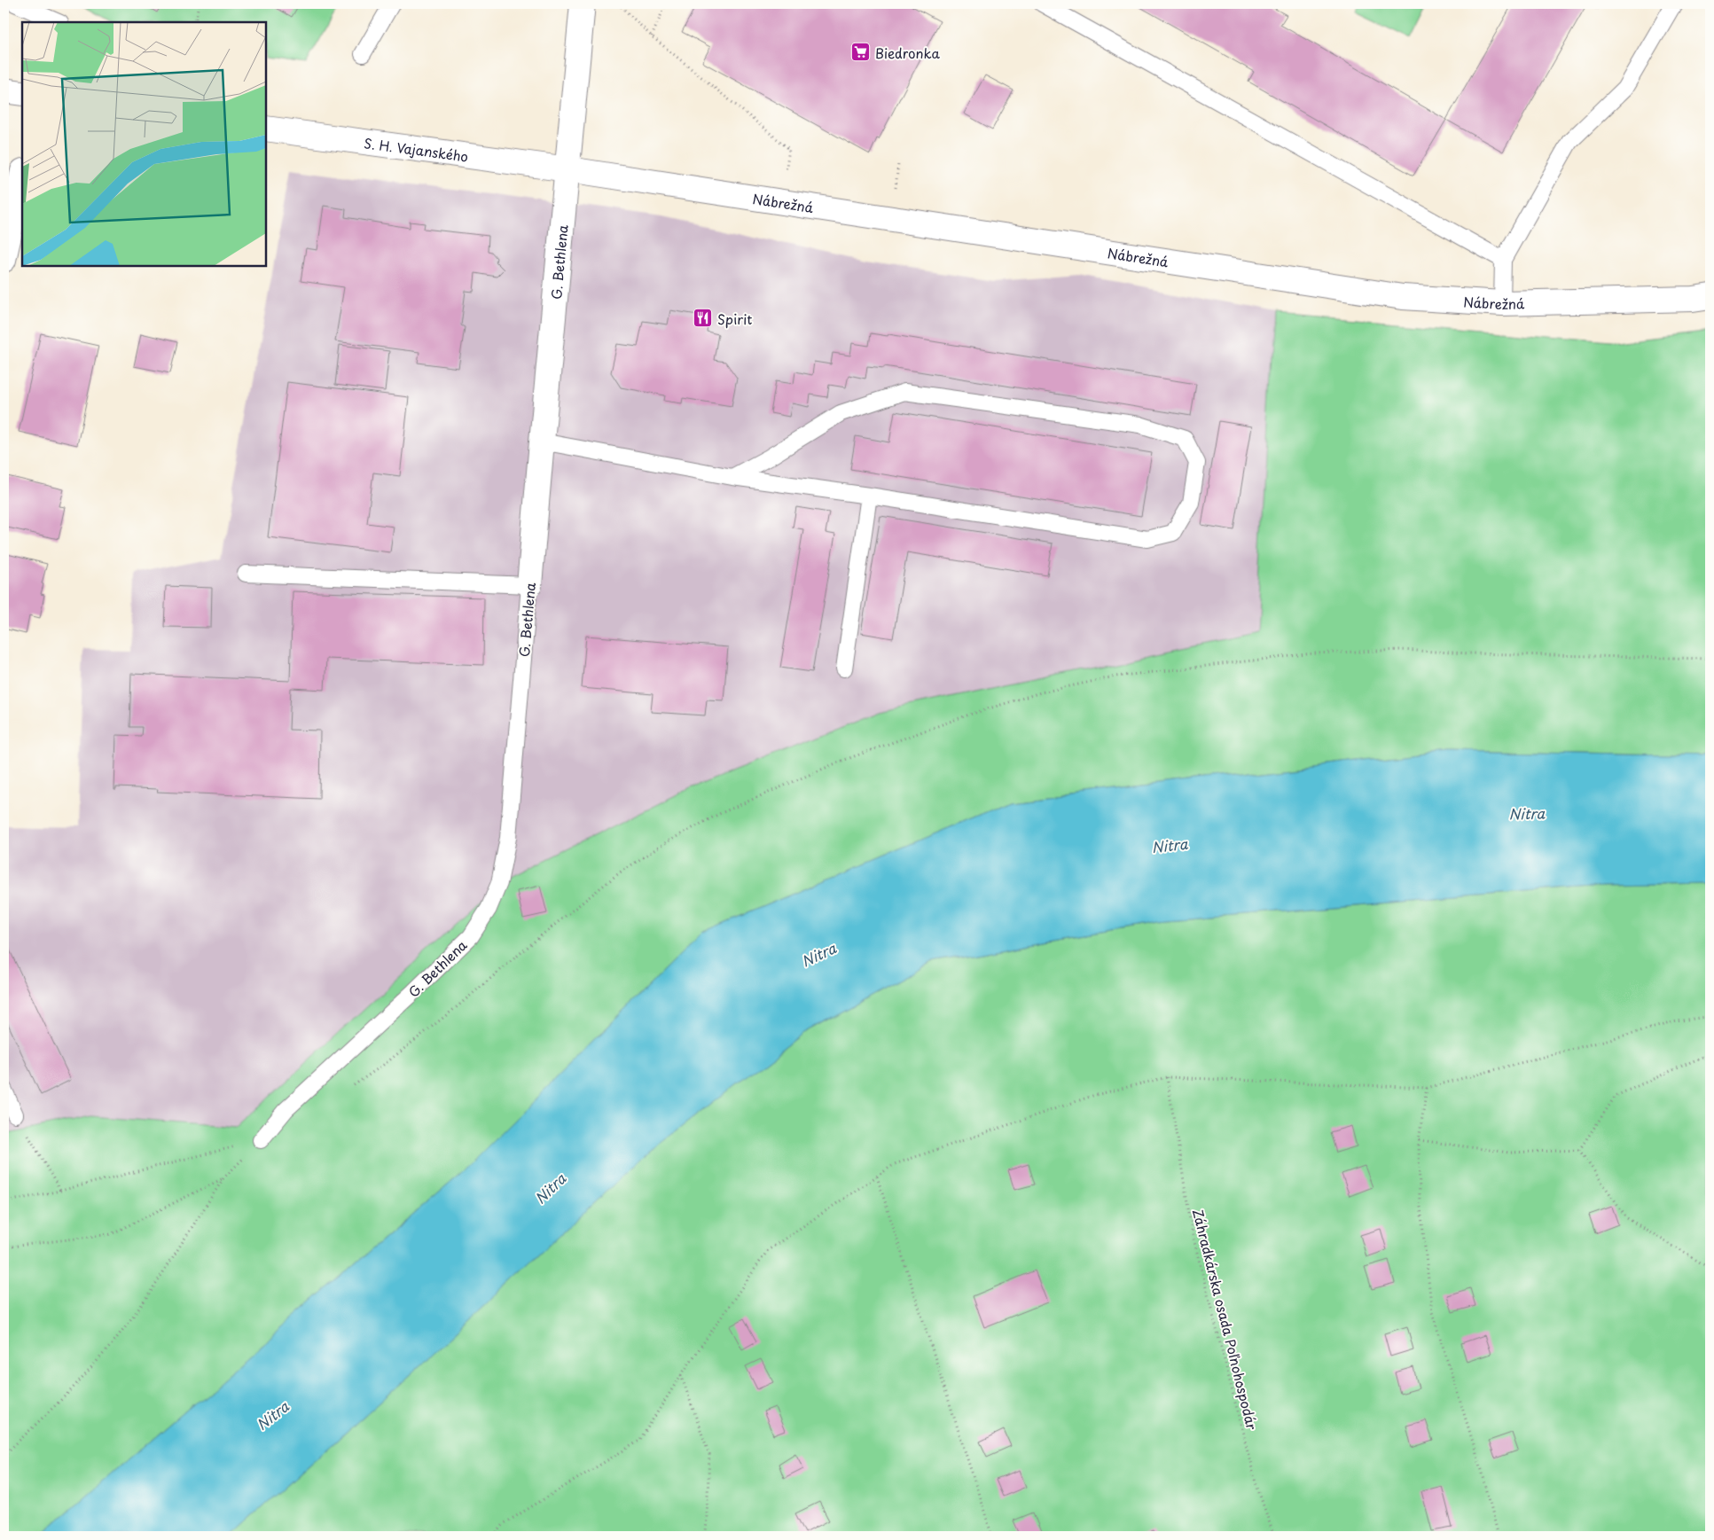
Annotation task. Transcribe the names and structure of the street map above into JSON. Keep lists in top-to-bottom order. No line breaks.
{"streets":{"street":["S. H. Vajanského","Nábrežná","G. Bethlena"],"path":["Záhradkárska osada Poľnohospodár"]},"crossings":[["S. H. Vajanského","Nábrežná"],["S. H. Vajanského","G. Bethlena"],["Nábrežná","G. Bethlena"]],"water":["Nitra"],"places":{"supermarket":["Biedronka"],"restaurant":["Spirit"]}}
